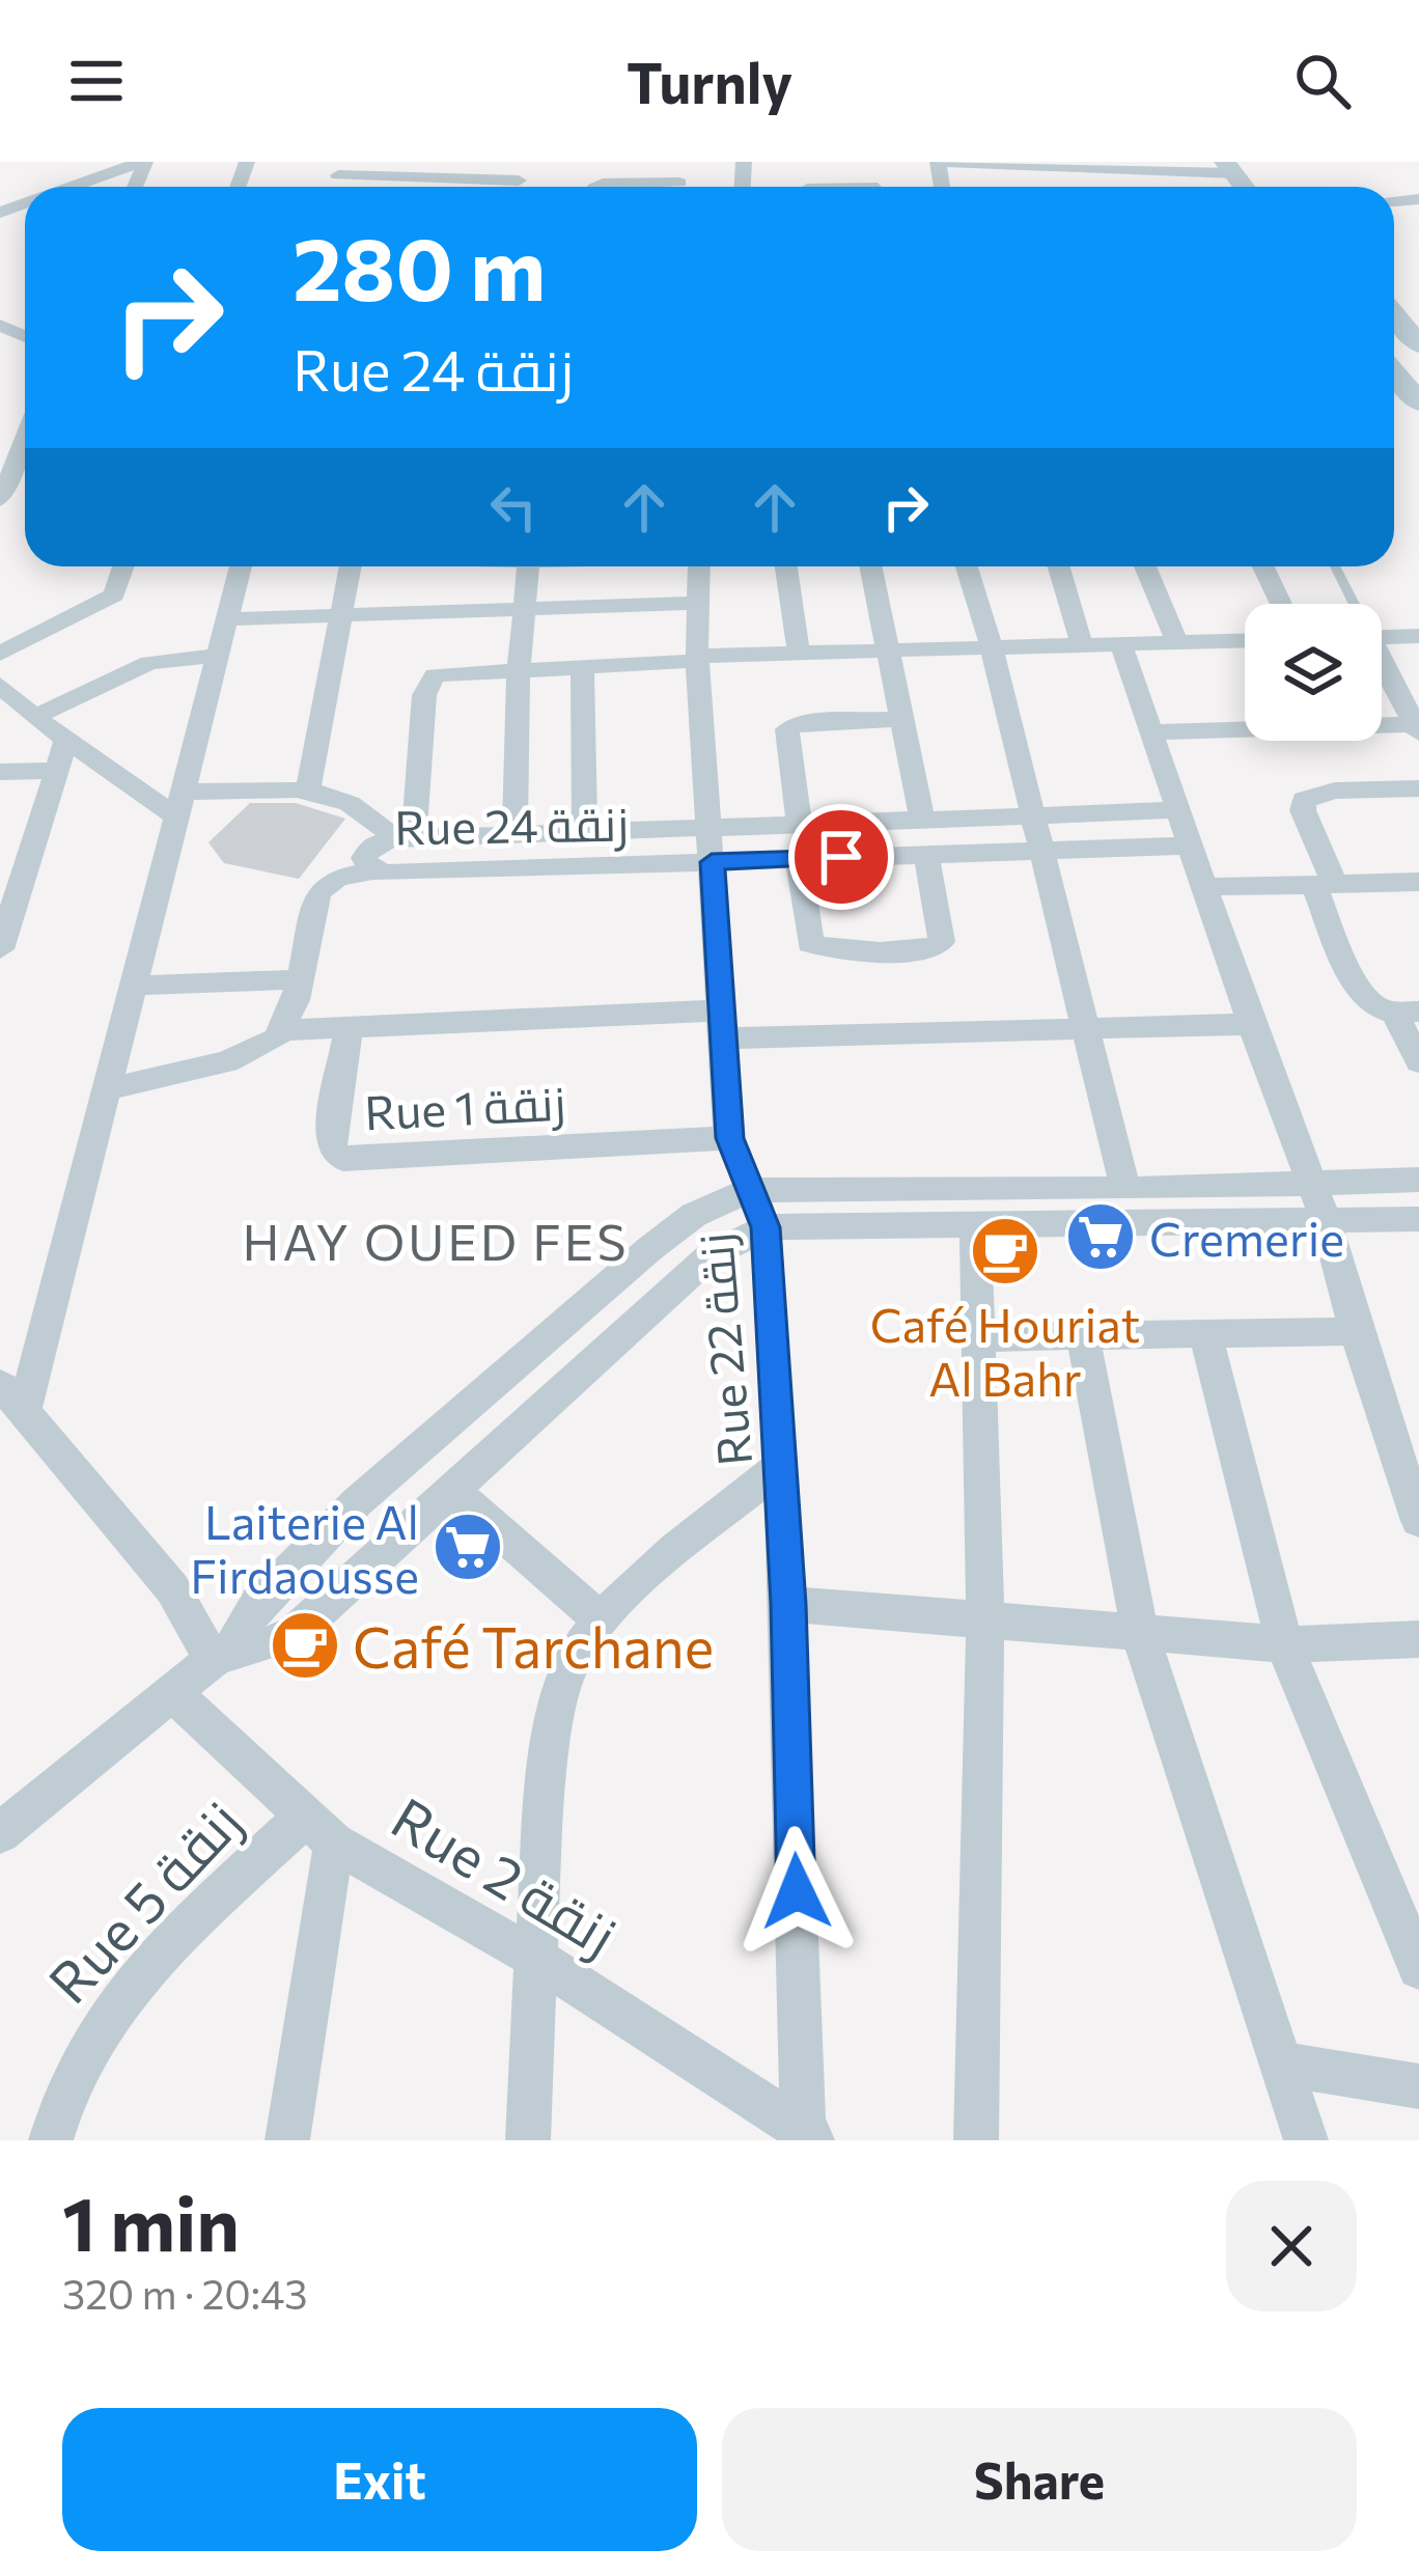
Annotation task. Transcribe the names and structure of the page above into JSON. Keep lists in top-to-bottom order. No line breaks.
{"streets":{"street":["Rue 24 زنقة","Rue 1 زنقة","Rue 22 زنقة","Rue 2 زنقة","Rue 5 زنقة"]},"crossings":[["Rue 24 زنقة","Rue 22 زنقة"],["Rue 1 زنقة","Rue 22 زنقة"],["Rue 22 زنقة","Rue 2 زنقة"],["Rue 2 زنقة","Rue 5 زنقة"]],"districts":["HAY OUED FES"],"places":{"supermarket":["Cremerie","Laiterie Al Firdaousse"],"cafe":["Café Houriat Al Bahr","Café Tarchane"]},"page":{"header":"Turnly","turn":["280 m","Rue 24 زنقة"],"heading":["1 min","320 m · 20:43"],"buttons":["Exit","Share"]}}
